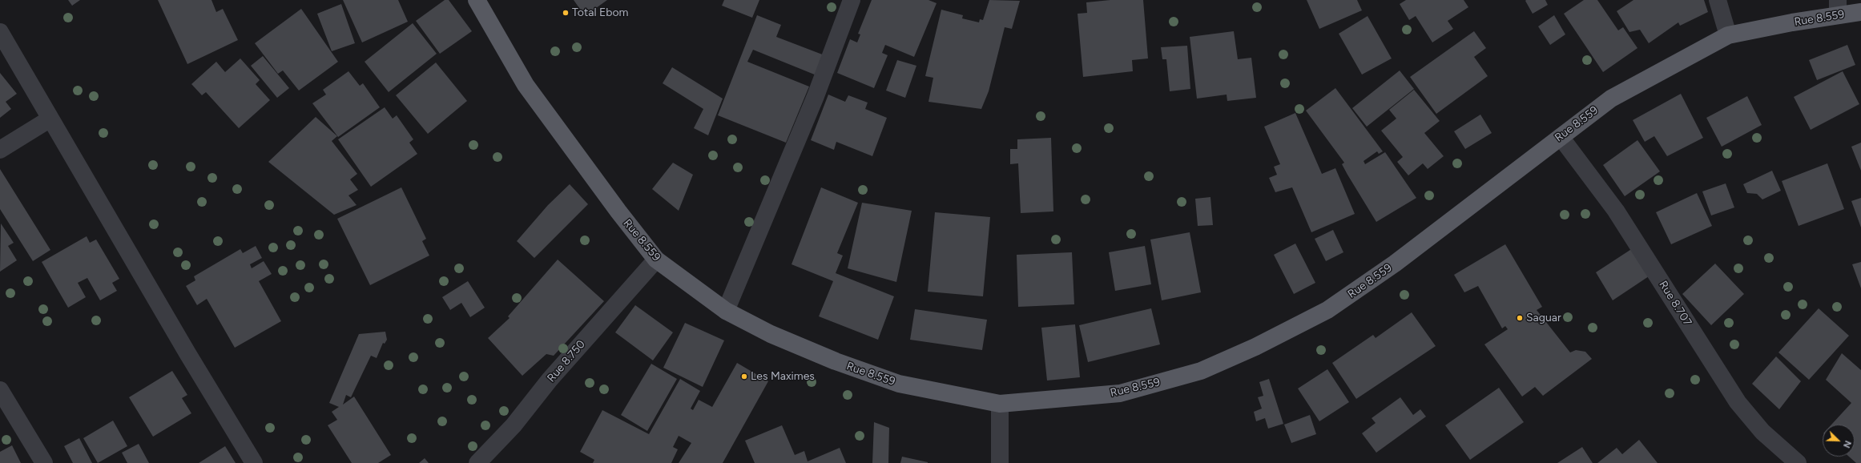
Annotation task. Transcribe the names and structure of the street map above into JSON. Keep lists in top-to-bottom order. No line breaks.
{"streets":{"main road":["Rue 8.559"],"street":["Rue 8.707","Rue 8.750"]},"crossings":[["Rue 8.559","Rue 8.707"],["Rue 8.559","Rue 8.750"]],"places":["Total Ebom","Saguar","Les Maximes"],"north":"bottom right"}
